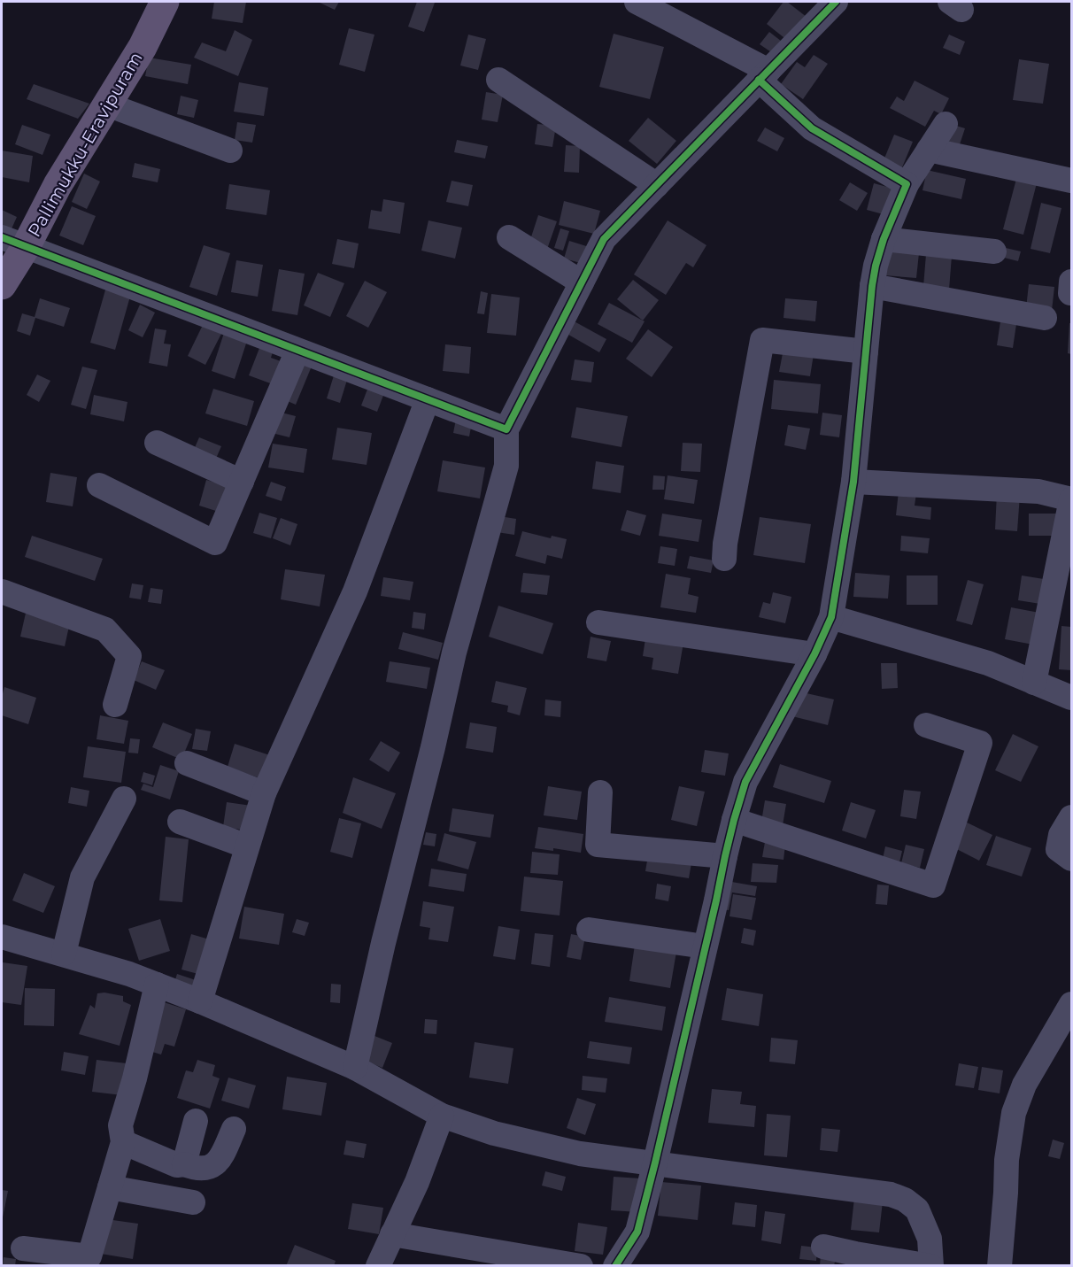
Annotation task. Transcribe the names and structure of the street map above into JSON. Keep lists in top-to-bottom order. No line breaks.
{"streets":{"main road":["Pallimukku-Eravipuram"]}}
